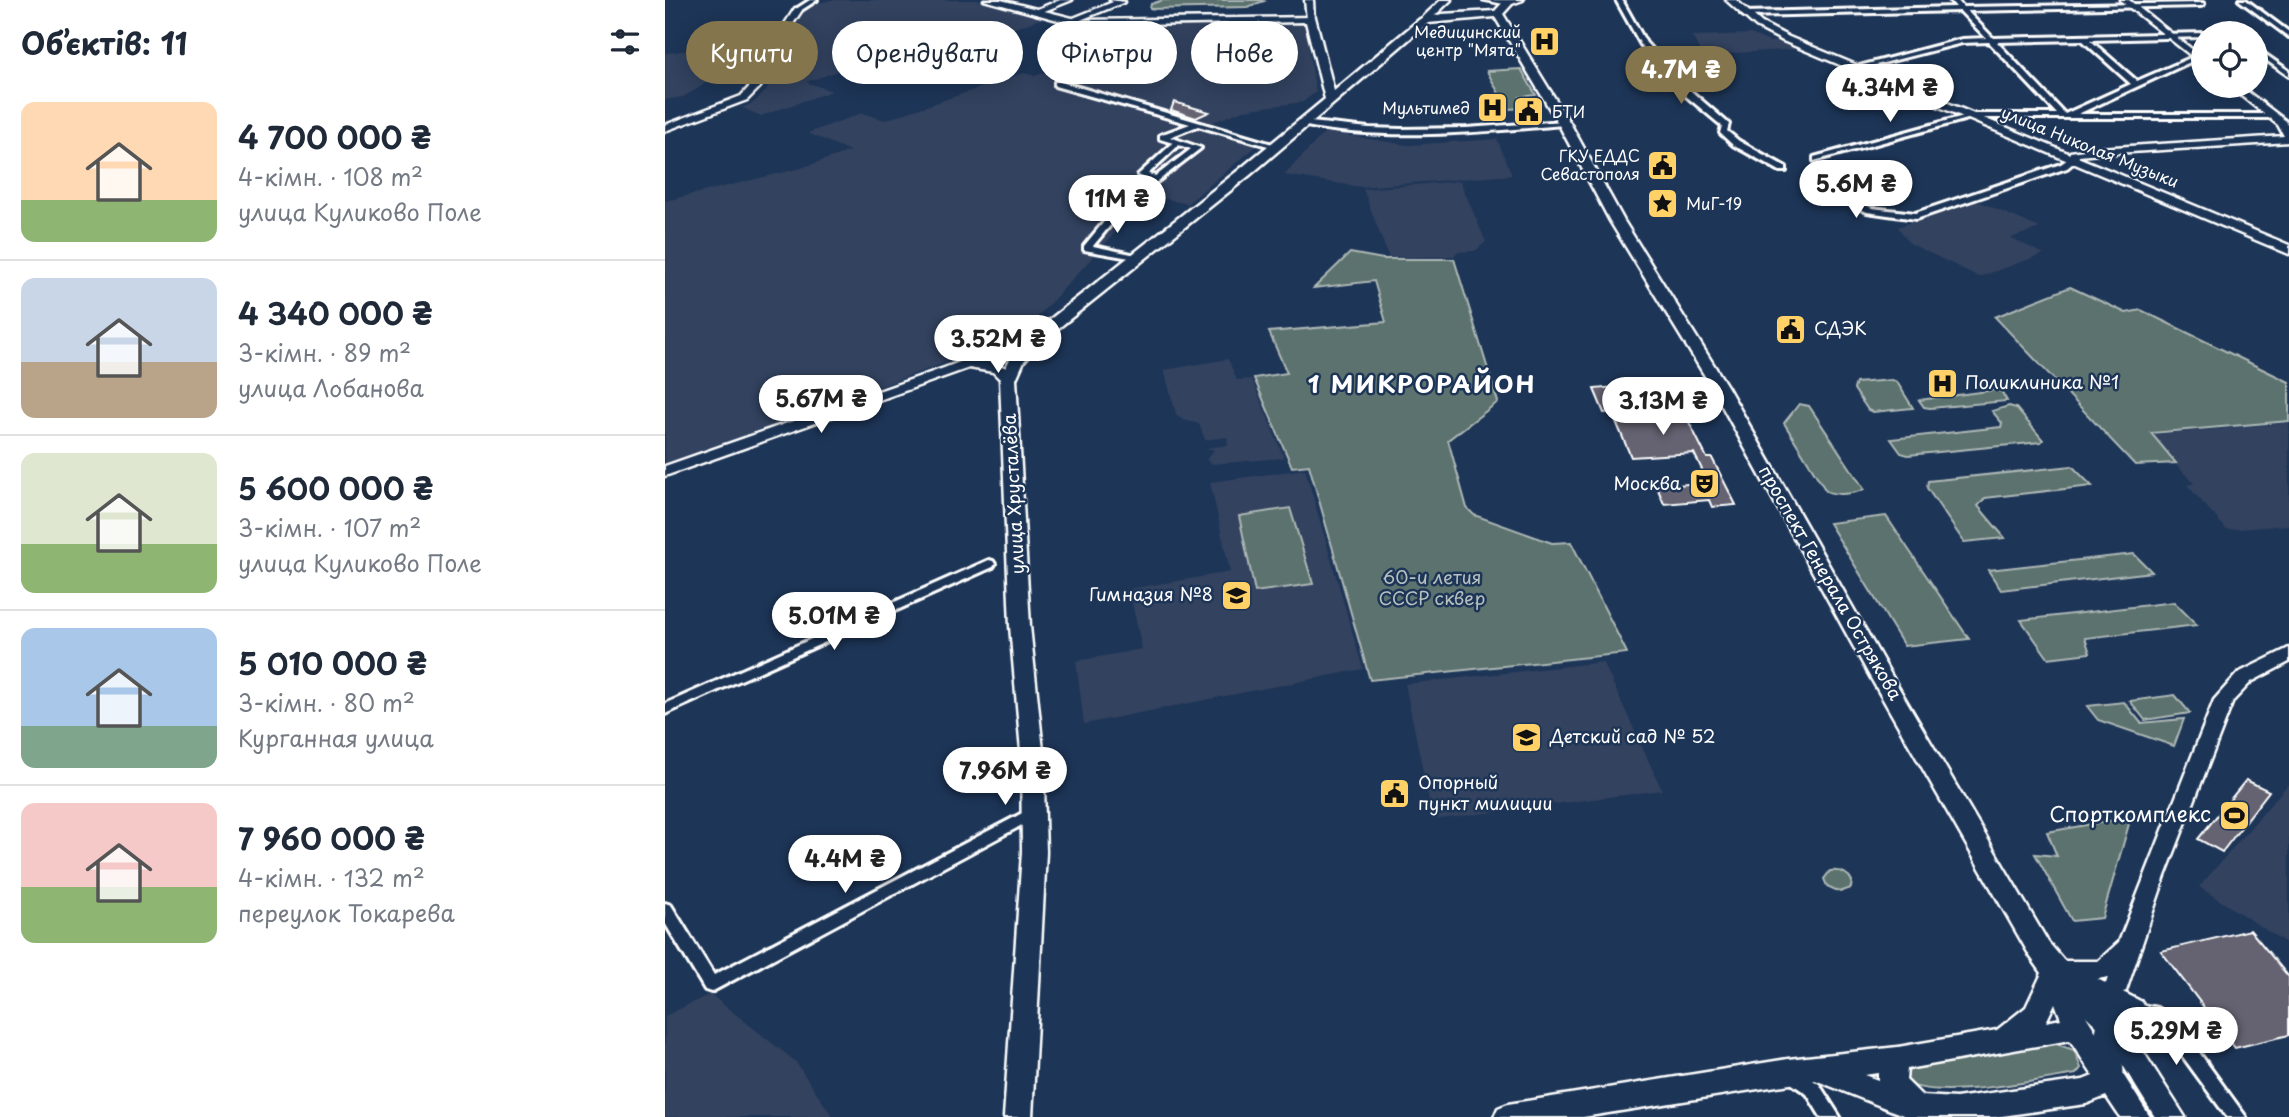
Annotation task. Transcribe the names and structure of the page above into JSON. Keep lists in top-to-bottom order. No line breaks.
{"streets":{"main road":["улица Николая Музыки","улица Хрусталёва","проспект Генерала Острякова"]},"districts":["1 МИКРОРАЙОН"],"parks":["60-и летия СССР сквер"],"places":{"hospital":["Медицинский центр \"Мята\"","Мультимед","Поликлиника №1"],"public building":["БТИ","ГКУ ЕДДС Севастополя","СДЭК","Опорный пункт милиции"],"place":["МиГ-19"],"theatre":["Москва"],"school or university":["Гимназия №8","Детский сад № 52"],"sports":["Спорткомплекс"]},"page":{"heading":"Об’єктів: 11","chip":["Купити","Орендувати","Фільтри","Нове"],"price":["4.7M ₴","4.34M ₴","5.6M ₴","11M ₴","3.52M ₴","5.67M ₴","3.13M ₴","5.01M ₴","7.96M ₴","4.4M ₴","5.29M ₴"],"list":[{"name":"4 700 000 ₴","note":"4-кімн. · 108 m² · улица Куликово Поле"},{"name":"4 340 000 ₴","note":"3-кімн. · 89 m² · улица Лобанова"},{"name":"5 600 000 ₴","note":"3-кімн. · 107 m² · улица Куликово Поле"},{"name":"5 010 000 ₴","note":"3-кімн. · 80 m² · Курганная улица"},{"name":"7 960 000 ₴","note":"4-кімн. · 132 m² · переулок Токарева"}]}}
